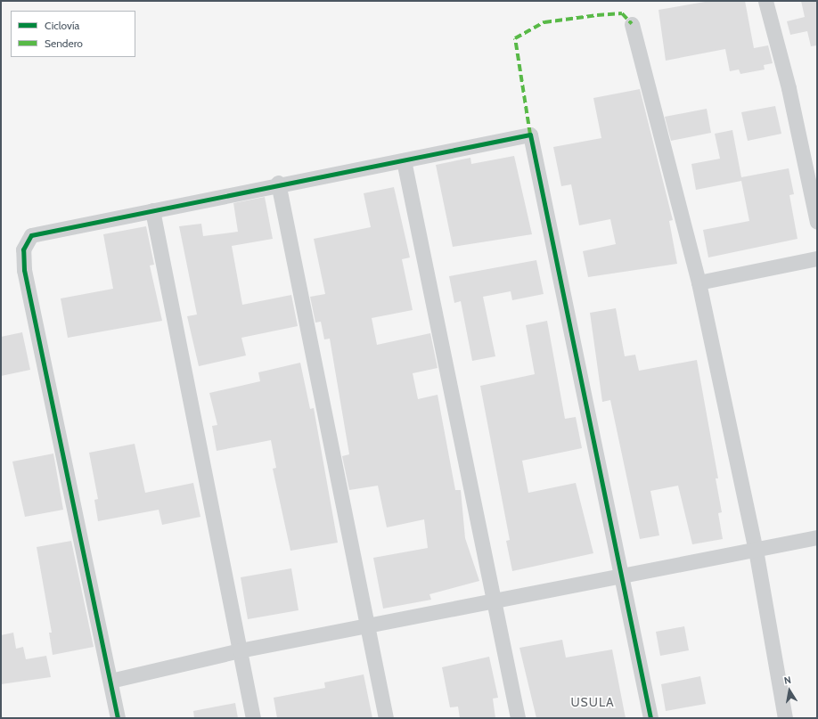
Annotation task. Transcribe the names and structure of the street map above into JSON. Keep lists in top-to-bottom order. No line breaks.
{"districts":["USULA"],"legend":["Ciclovía","Sendero"],"north":"top"}
